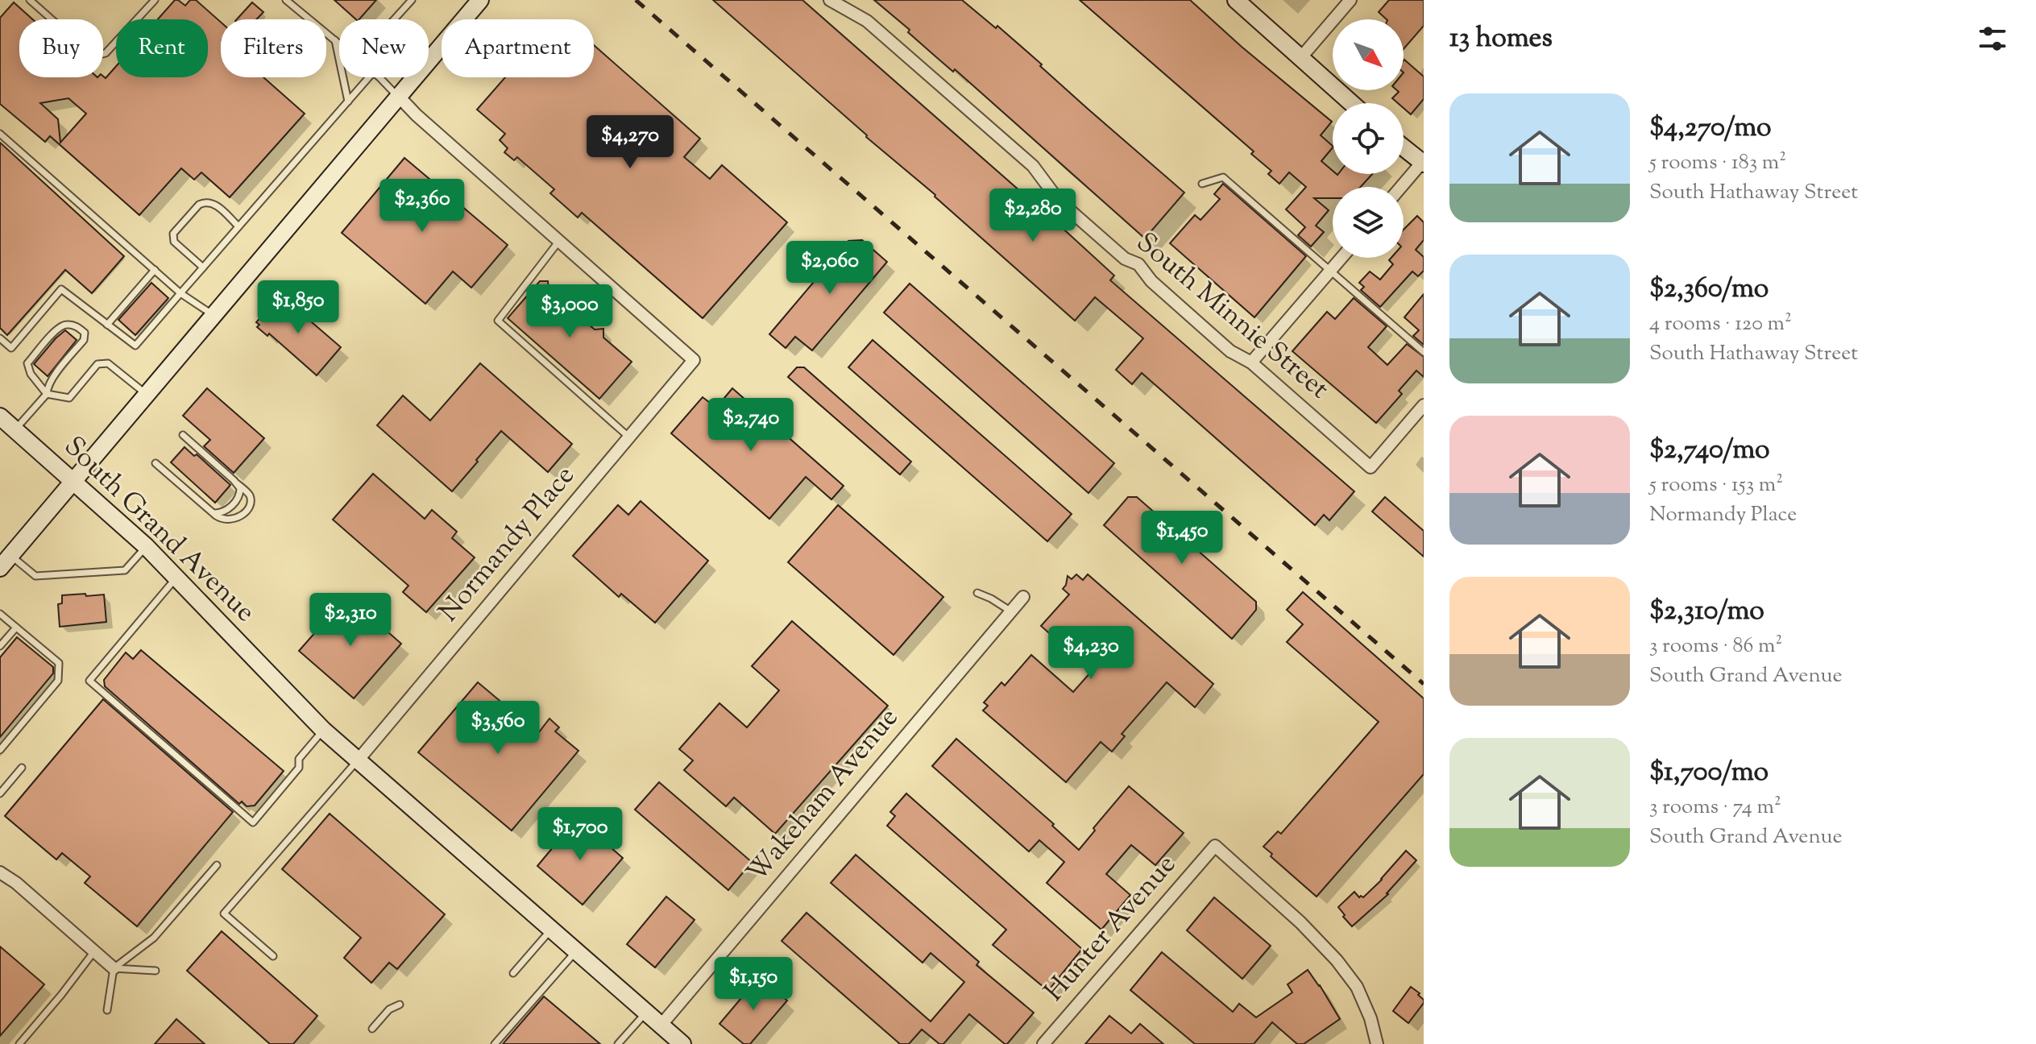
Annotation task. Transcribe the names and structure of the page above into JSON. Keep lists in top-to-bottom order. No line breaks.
{"streets":{"main road":["South Grand Avenue"],"street":["South Minnie Street","Normandy Place","Wakeham Avenue","Hunter Avenue"]},"crossings":[["South Grand Avenue","Normandy Place"],["South Grand Avenue","Wakeham Avenue"]],"north":"bottom right","page":{"heading":"13 homes","chip":["Buy","Rent","Filters","New","Apartment"],"list":[{"name":"$4,270/mo","note":"5 rooms · 183 m² · South Hathaway Street"},{"name":"$2,360/mo","note":"4 rooms · 120 m² · South Hathaway Street"},{"name":"$2,740/mo","note":"5 rooms · 153 m² · Normandy Place"},{"name":"$2,310/mo","note":"3 rooms · 86 m² · South Grand Avenue"},{"name":"$1,700/mo","note":"3 rooms · 74 m² · South Grand Avenue"}],"price":["$4,270","$2,360","$2,280","$2,060","$1,850","$3,000","$2,740","$1,450","$2,310","$4,230","$3,560","$1,700","$1,150"]}}
